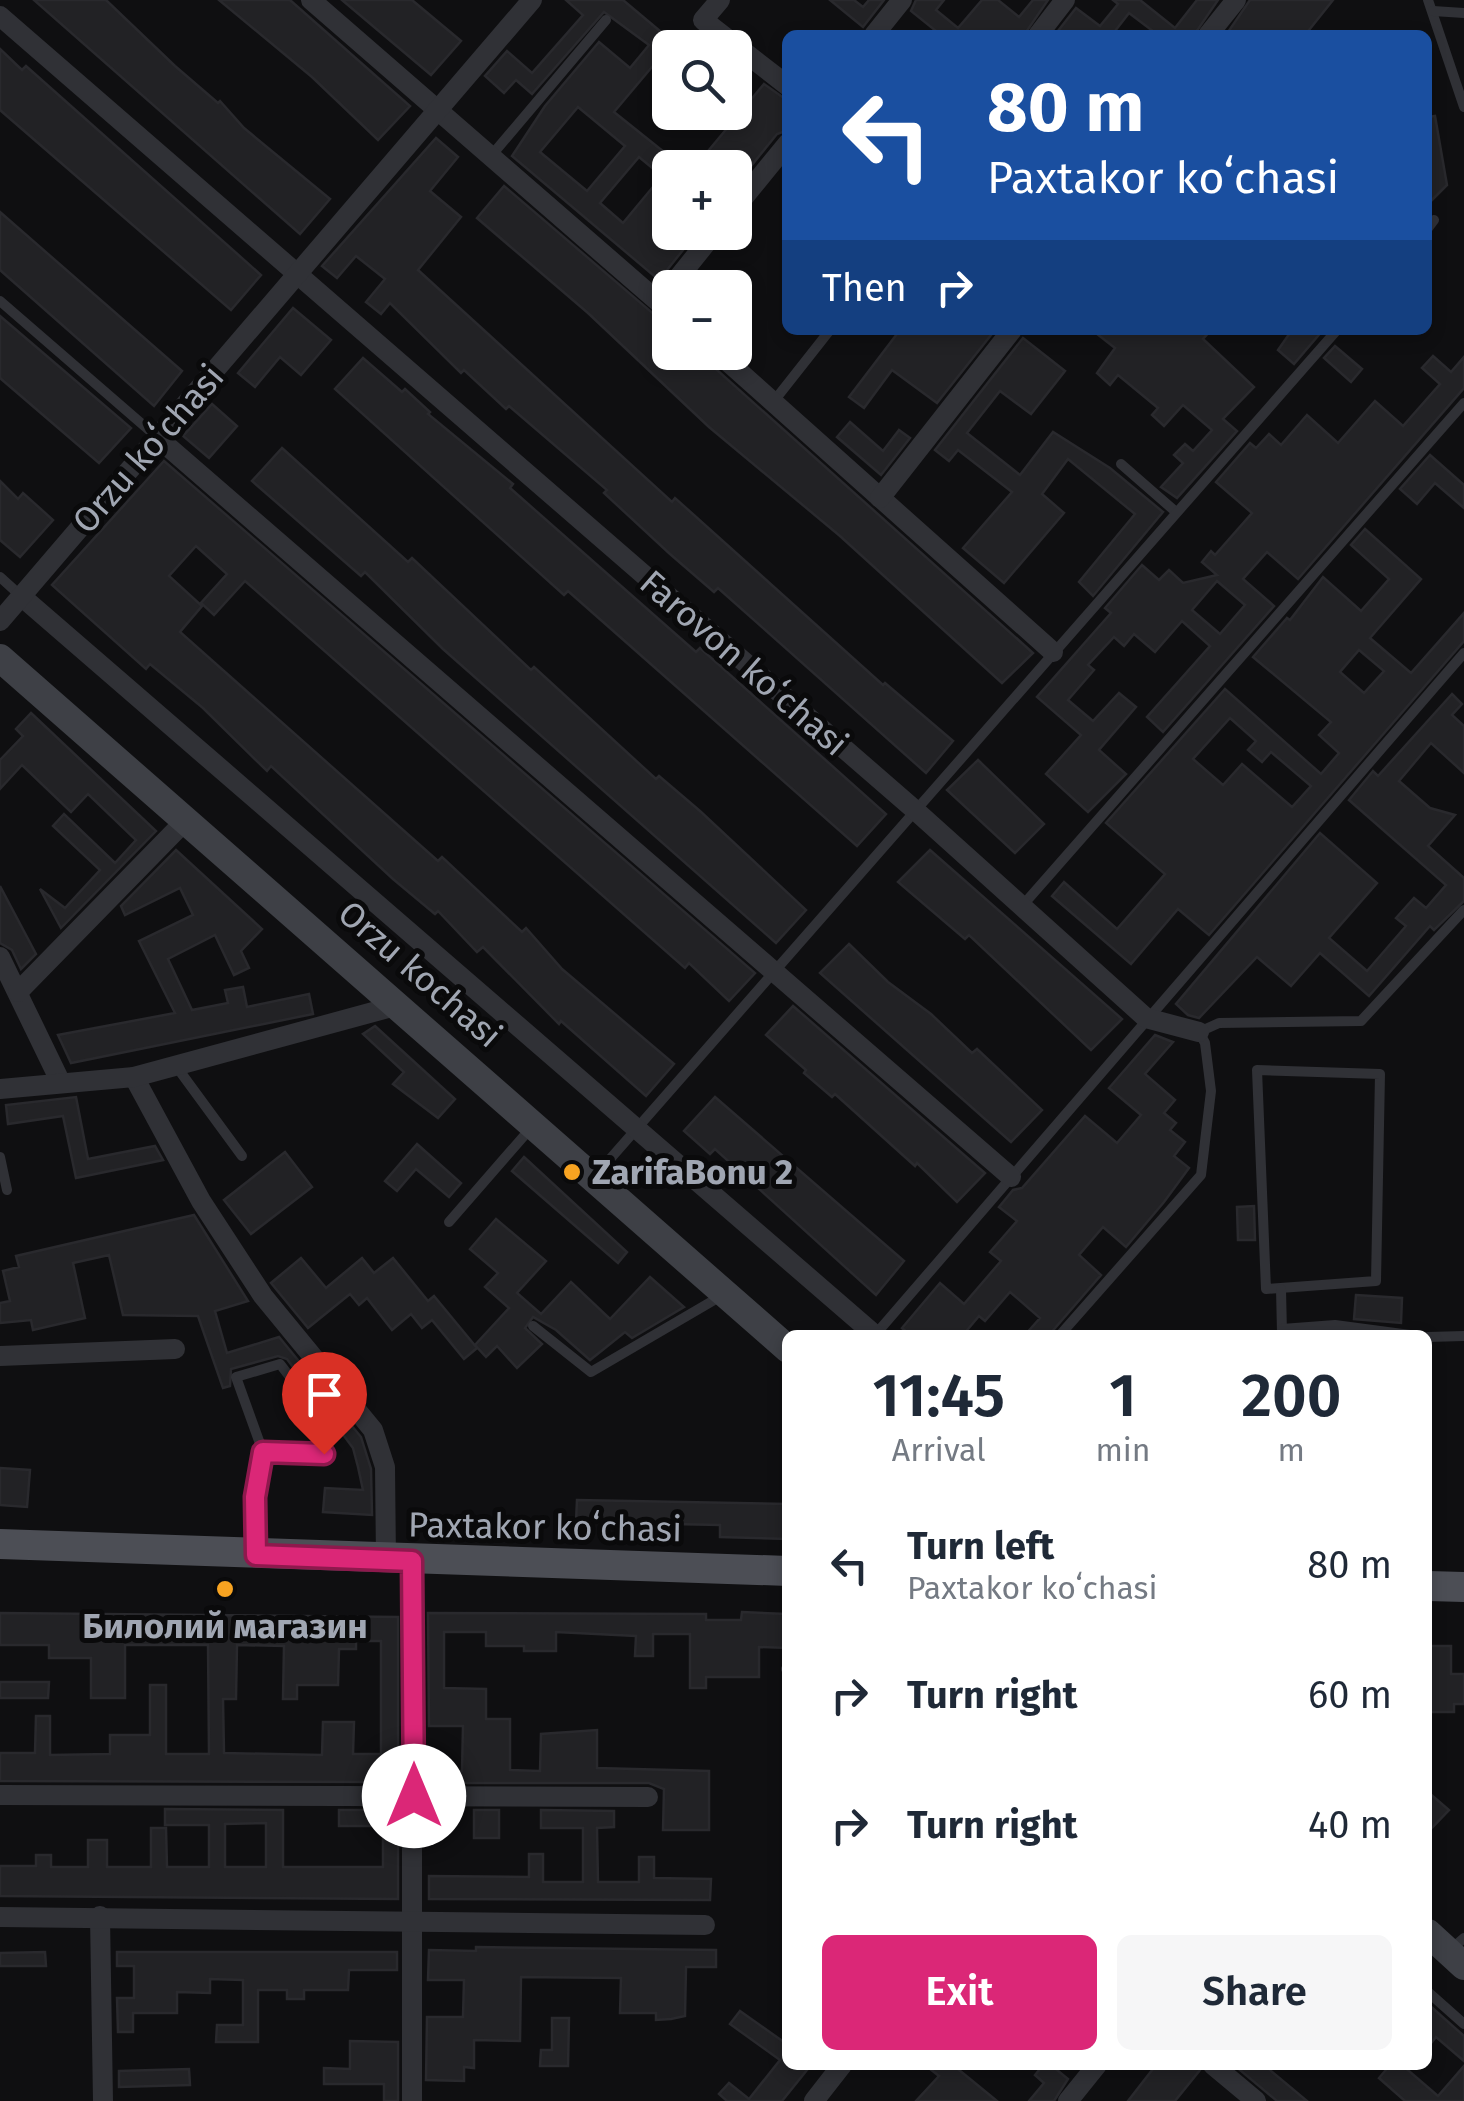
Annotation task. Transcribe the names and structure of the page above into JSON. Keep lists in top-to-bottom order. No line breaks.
{"streets":{"main road":["Orzu kochasi","Paxtakor koʻchasi"],"street":["Orzu koʻchasi","Farovon koʻchasi"]},"crossings":[["Orzu koʻchasi","Farovon koʻchasi"]],"places":["ZarifaBonu 2","Билолий магазин"],"page":{"map_buttons":["+","−"],"turn":["80 m","Paxtakor koʻchasi"],"then":"Then","eta":["11:45","Arrival","1","min","200","m"],"list":[{"name":"Turn left","note":"Paxtakor koʻchasi","value":"80 m"},{"name":"Turn right","value":"60 m"},{"name":"Turn right","value":"40 m"}],"buttons":["Exit","Share"]}}
